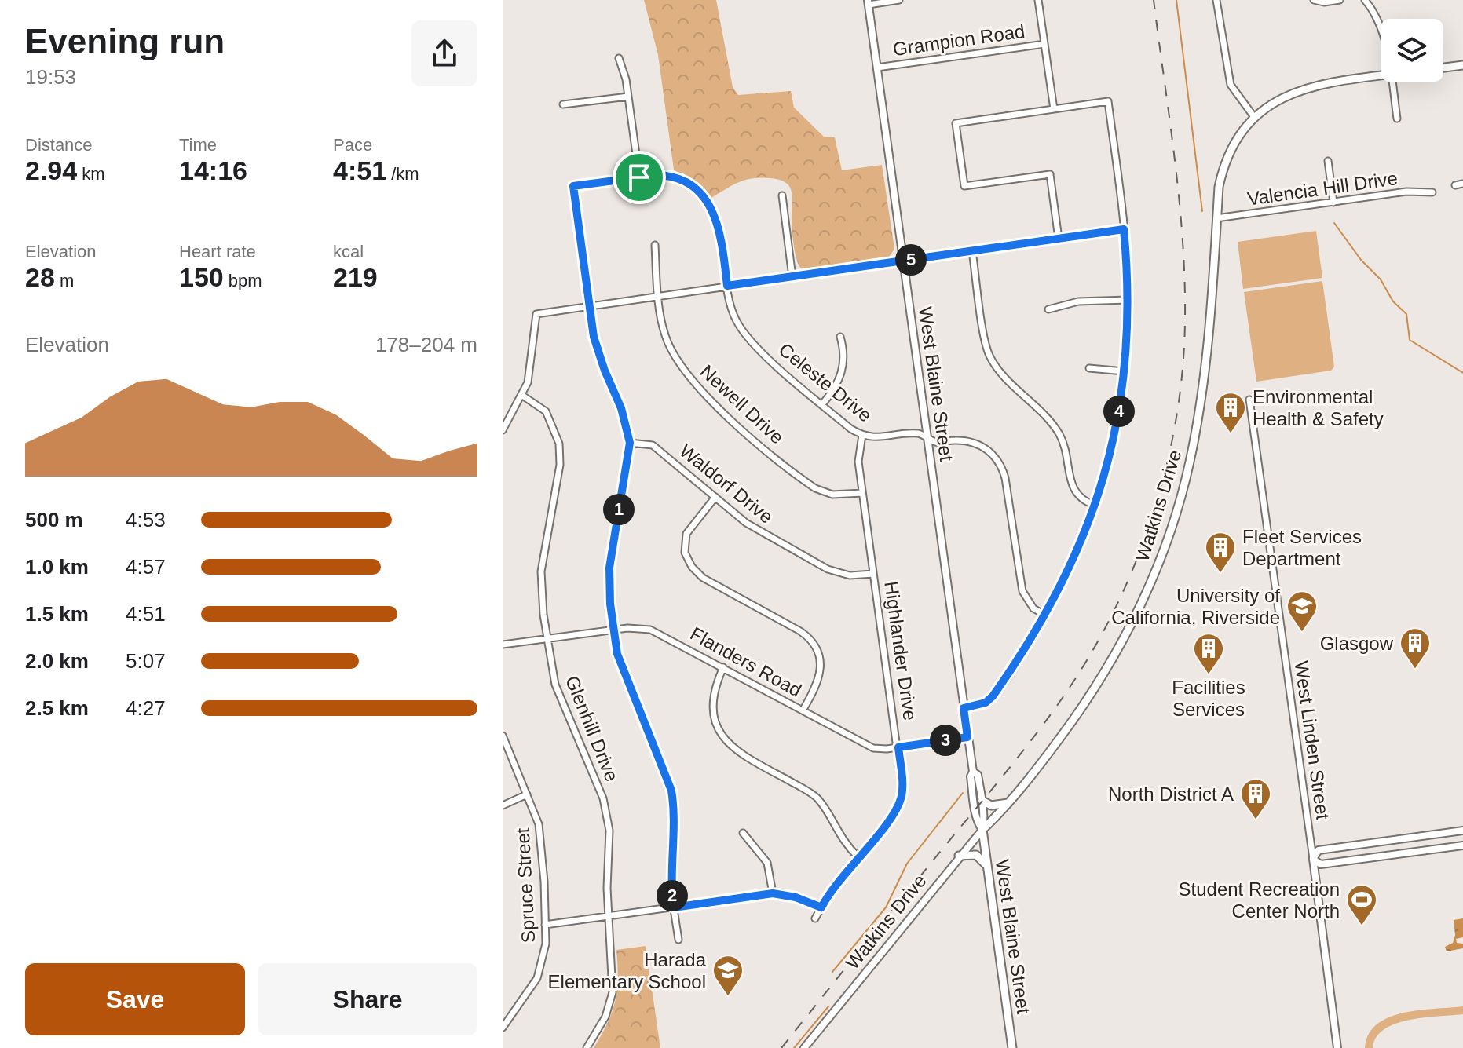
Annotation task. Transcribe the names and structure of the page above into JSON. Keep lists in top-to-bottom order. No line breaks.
{"streets":{"main road":["West Blaine Street","Watkins Drive"],"street":["Grampion Road","Valencia Hill Drive","Celeste Drive","Newell Drive","Waldorf Drive","Highlander Drive","Flanders Road","Glenhill Drive","West Linden Street","Spruce Street"]},"crossings":[["Grampion Road","West Blaine Street"],["Valencia Hill Drive","Watkins Drive"],["Celeste Drive","West Blaine Street"],["Celeste Drive","Highlander Drive"],["West Blaine Street","Watkins Drive"],["West Blaine Street","Flanders Road"],["Newell Drive","Highlander Drive"],["Waldorf Drive","Highlander Drive"],["Highlander Drive","Flanders Road"],["Flanders Road","Glenhill Drive"]],"places":{"building":["Environmental Health & Safety","Fleet Services Department","Glasgow","Facilities Services","North District A"],"school or university":["University of California, Riverside","Harada Elementary School"],"sports":["Student Recreation Center North"]},"page":{"heading":["Evening run","19:53"],"stats":[["Distance","2.94 km"],["Time","14:16"],["Pace","4:51 /km"],["Elevation","28 m"],["Heart rate","150 bpm"],["kcal","219"]],"pins":["5","4","1","3","2"],"chart":["Elevation","178–204 m"],"list":[{"name":"500 m","note":"4:53"},{"name":"1.0 km","note":"4:57"},{"name":"1.5 km","note":"4:51"},{"name":"2.0 km","note":"5:07"},{"name":"2.5 km","note":"4:27"}],"buttons":["Save","Share"]}}
